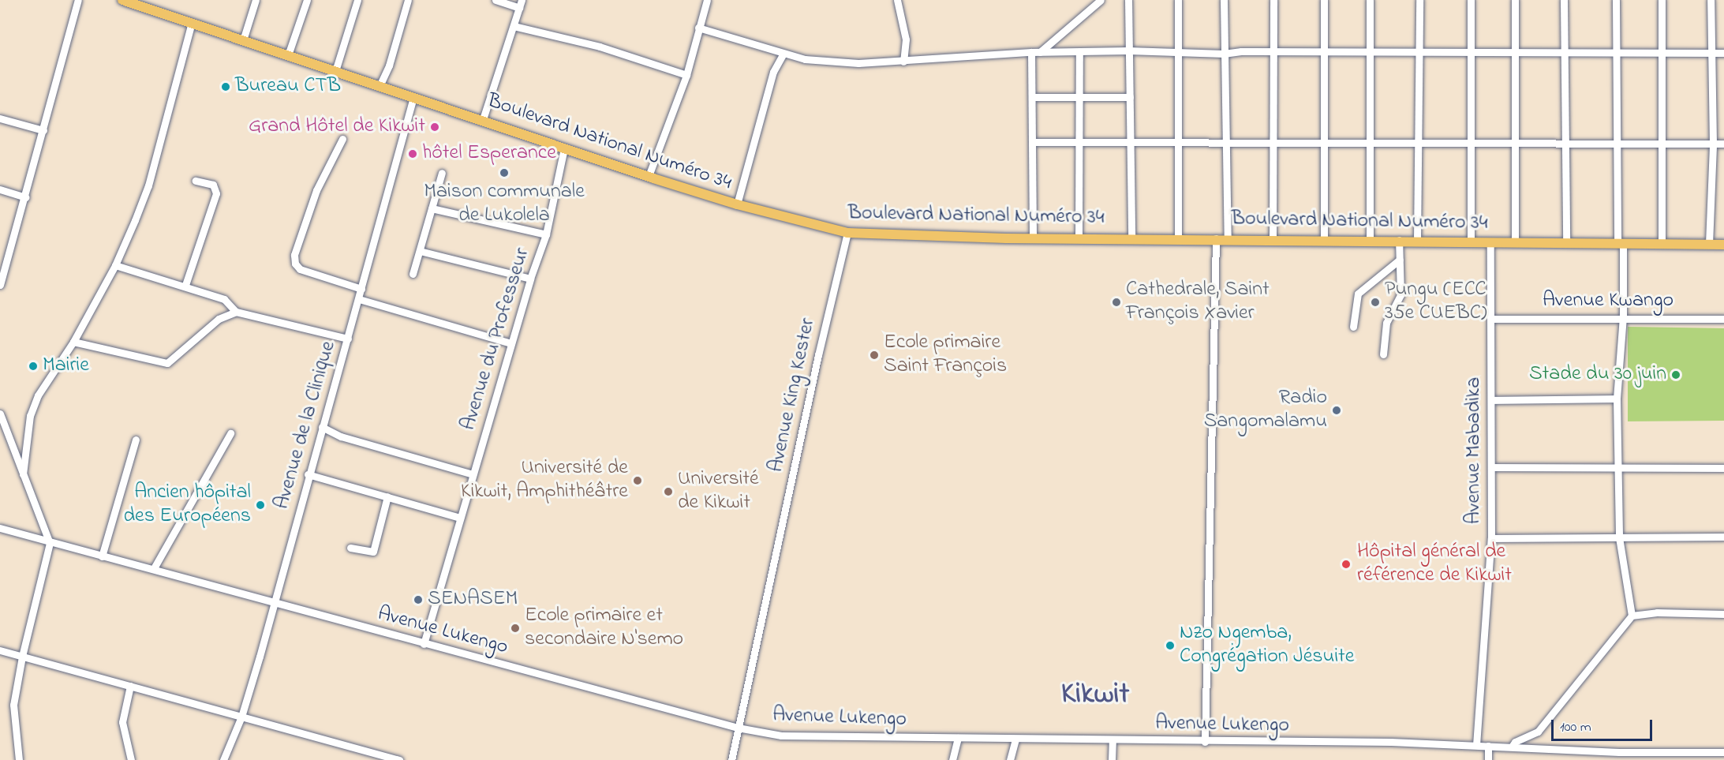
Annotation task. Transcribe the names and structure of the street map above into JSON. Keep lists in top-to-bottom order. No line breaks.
{"streets":{"main road":["Boulevard National Numéro 34"],"street":["Avenue Kwango","Avenue du Professeur","Avenue King Kester","Avenue de la Clinique","Avenue Mabadika","Avenue Lukengo"]},"crossings":[["Boulevard National Numéro 34","Avenue du Professeur"],["Boulevard National Numéro 34","Avenue King Kester"],["Boulevard National Numéro 34","Avenue de la Clinique"],["Boulevard National Numéro 34","Avenue Mabadika"],["Avenue Kwango","Avenue Mabadika"],["Avenue du Professeur","Avenue Lukengo"],["Avenue King Kester","Avenue Lukengo"],["Avenue de la Clinique","Avenue Lukengo"],["Avenue Mabadika","Avenue Lukengo"]],"districts":["Kikwit"],"places":["Bureau CTB","Grand Hôtel de Kikwit","hôtel Esperance","Maison communale de Lukolela","Cathedrale, Saint François Xavier","Pungu (ECC 35e CUEBC)","Ecole primaire Saint François","Mairie","Stade du 30 juin","Radio Sangomalamu","Université de Kikwit, Amphithéâtre","Université de Kikwit","Ancien hôpital des Européens","Hôpital général de référence de Kikwit","SENASEM","Ecole primaire et secondaire N'semo","Nzo Ngemba, Congrégation Jésuite"],"scale_bar":"100 m"}
